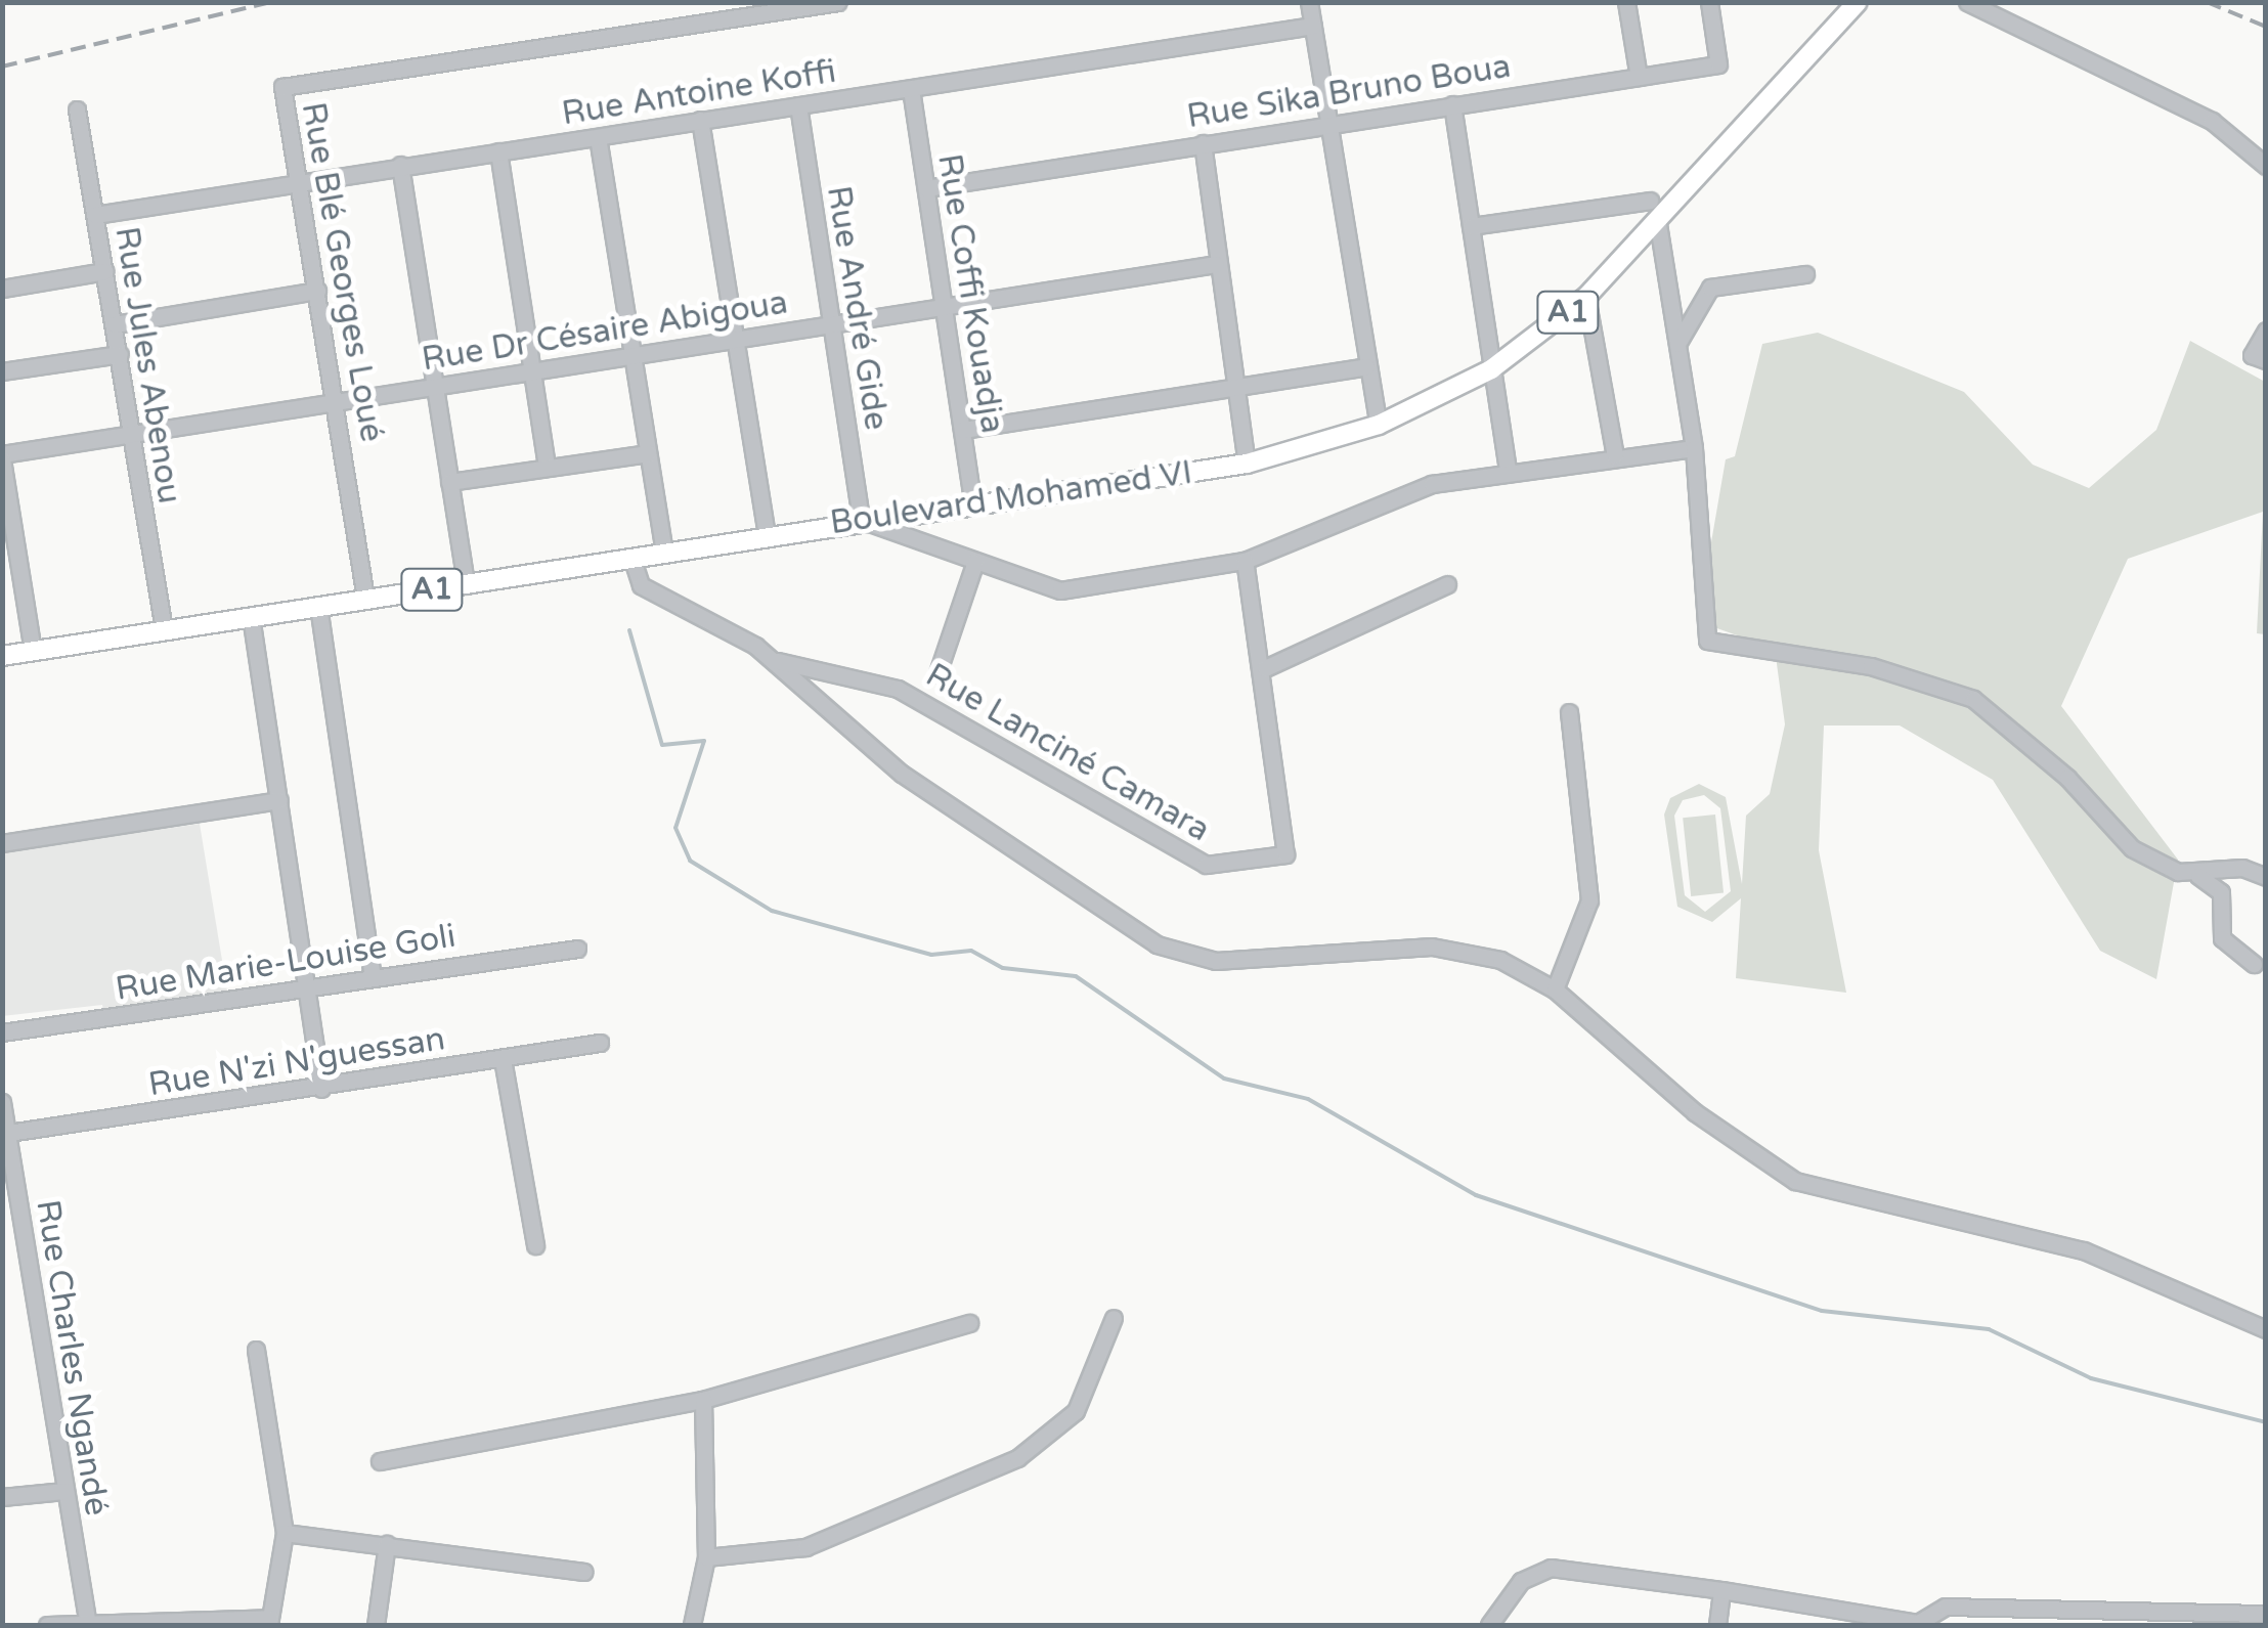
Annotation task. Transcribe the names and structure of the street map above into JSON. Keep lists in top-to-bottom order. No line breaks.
{"streets":{"main road":["A1","Boulevard Mohamed VI"],"street":["Rue Sika Bruno Boua","Rue Antoine Koffi","Rue Blé Georges Loué","Rue Coffi Kouadja","Rue André Gide","Rue Dr Césaire Abigoua","Rue Jules Abenou","Rue Lanciné Camara","Rue Marie-Louise Goli","Rue N'zi N'guessan","Rue Charles Ngandé"]},"crossings":[["Rue Sika Bruno Boua","Rue Coffi Kouadja"],["Rue Antoine Koffi","Rue Blé Georges Loué"],["Rue Antoine Koffi","Rue Coffi Kouadja"],["Rue Antoine Koffi","Rue André Gide"],["Rue Antoine Koffi","Rue Jules Abenou"],["Rue Blé Georges Loué","Rue Dr Césaire Abigoua"],["Rue Blé Georges Loué","Boulevard Mohamed VI"],["Rue Coffi Kouadja","Rue Dr Césaire Abigoua"],["Rue Coffi Kouadja","Boulevard Mohamed VI"],["Rue André Gide","Rue Dr Césaire Abigoua"],["Rue André Gide","Boulevard Mohamed VI"],["Rue Dr Césaire Abigoua","Rue Jules Abenou"],["Rue Jules Abenou","Boulevard Mohamed VI"],["Rue N'zi N'guessan","Rue Charles Ngandé"]]}
